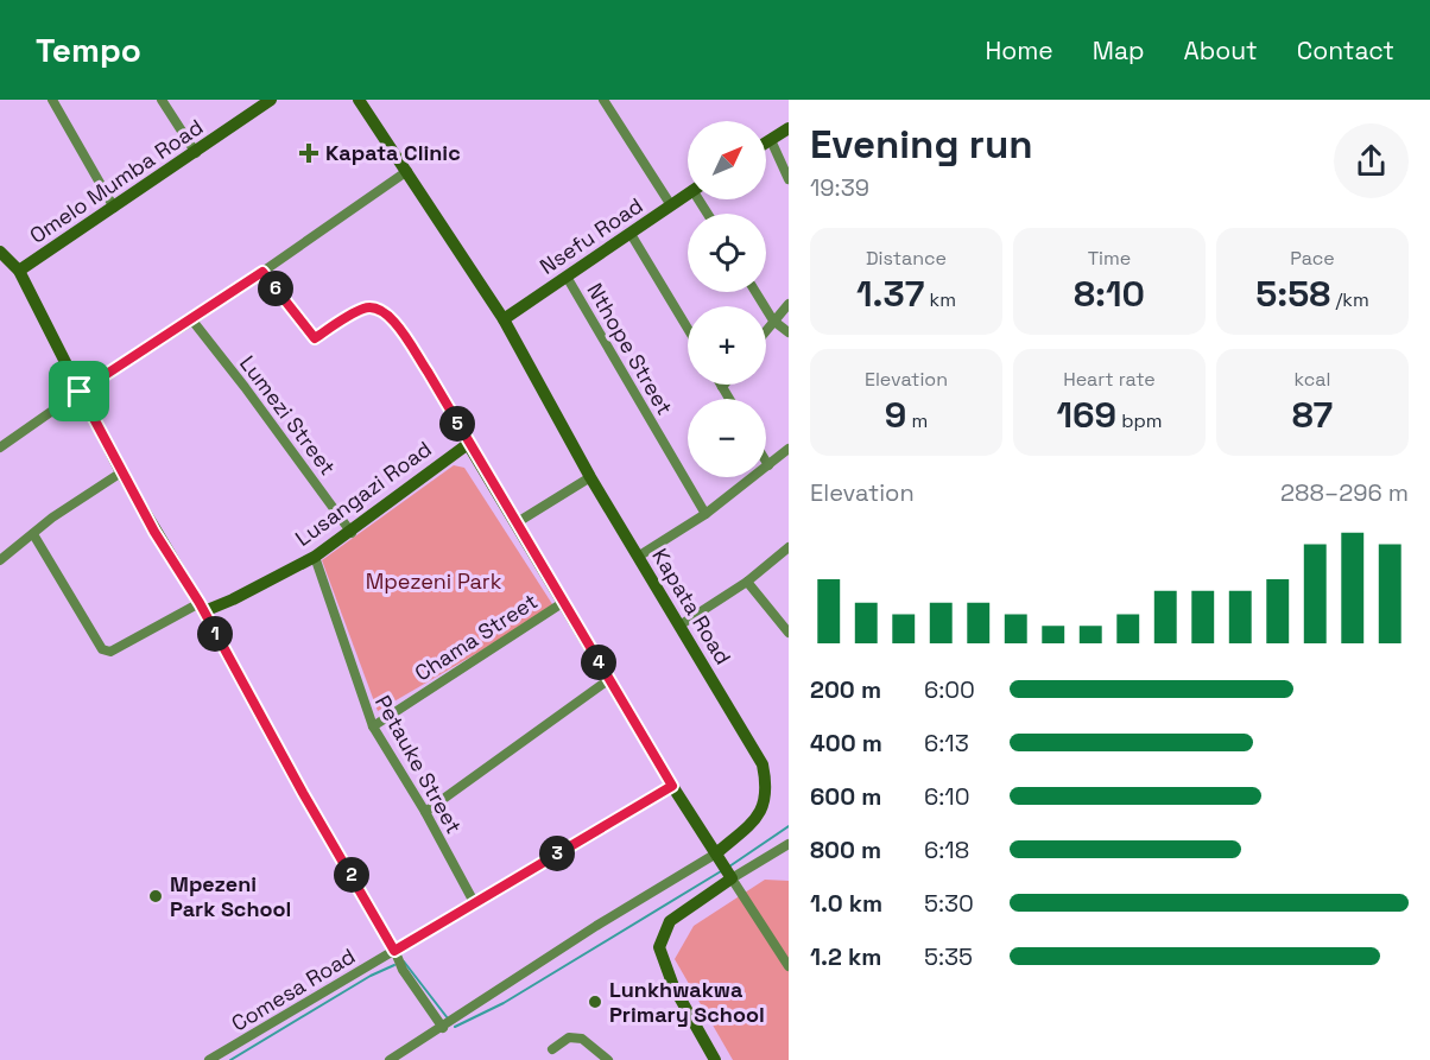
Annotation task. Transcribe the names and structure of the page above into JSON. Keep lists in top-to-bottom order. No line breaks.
{"streets":{"street":["Omelo Mumba Road","Nsefu Road","Nthope Street","Lumezi Street","Lusangazi Road","Kapata Road","Chama Street","Petauke Street","Comesa Road"]},"crossings":[["Nsefu Road","Nthope Street"],["Nsefu Road","Kapata Road"],["Lumezi Street","Lusangazi Road"],["Lusangazi Road","Petauke Street"],["Chama Street","Petauke Street"],["Petauke Street","Comesa Road"]],"parks":["Mpezeni Park"],"places":{"health":["Kapata Clinic"],"other":["Mpezeni Park School","Lunkhwakwa Primary School"]},"north":"top right","page":{"header":"Tempo","nav":["Home","Map","About","Contact"],"heading":["Evening run","19:39"],"map_buttons":["+","−"],"stats":[["Distance","1.37 km"],["Time","8:10"],["Pace","5:58 /km"],["Elevation","9 m"],["Heart rate","169 bpm"],["kcal","87"]],"pins":["6","5","1","4","3","2"],"chart":["Elevation","288–296 m"],"list":[{"name":"200 m","note":"6:00"},{"name":"400 m","note":"6:13"},{"name":"600 m","note":"6:10"},{"name":"800 m","note":"6:18"},{"name":"1.0 km","note":"5:30"},{"name":"1.2 km","note":"5:35"}]}}
